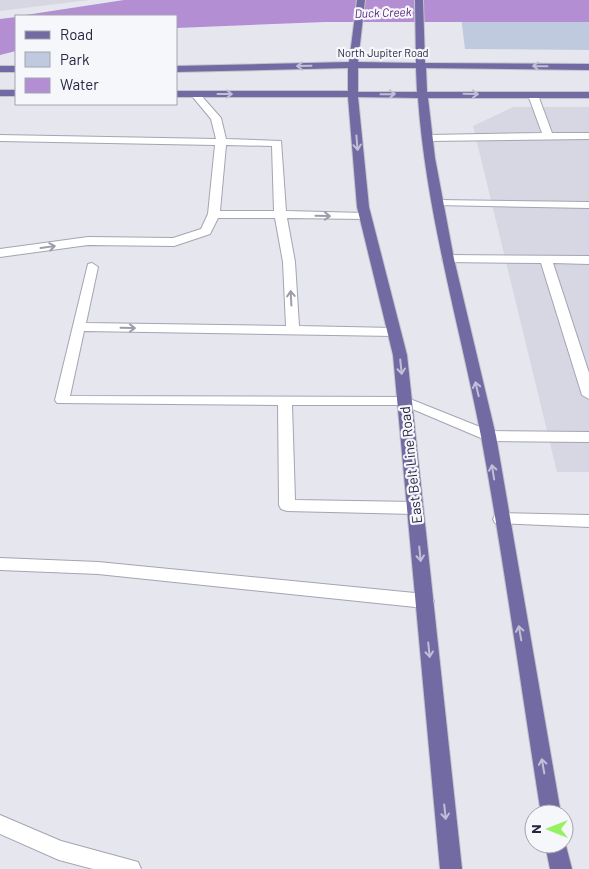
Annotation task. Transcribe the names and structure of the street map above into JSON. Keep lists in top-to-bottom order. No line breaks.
{"streets":{"main road":["North Jupiter Road","East Belt Line Road"]},"crossings":[["North Jupiter Road","East Belt Line Road"]],"water":["Duck Creek"],"legend":["Road","Park","Water"],"north":"left"}
